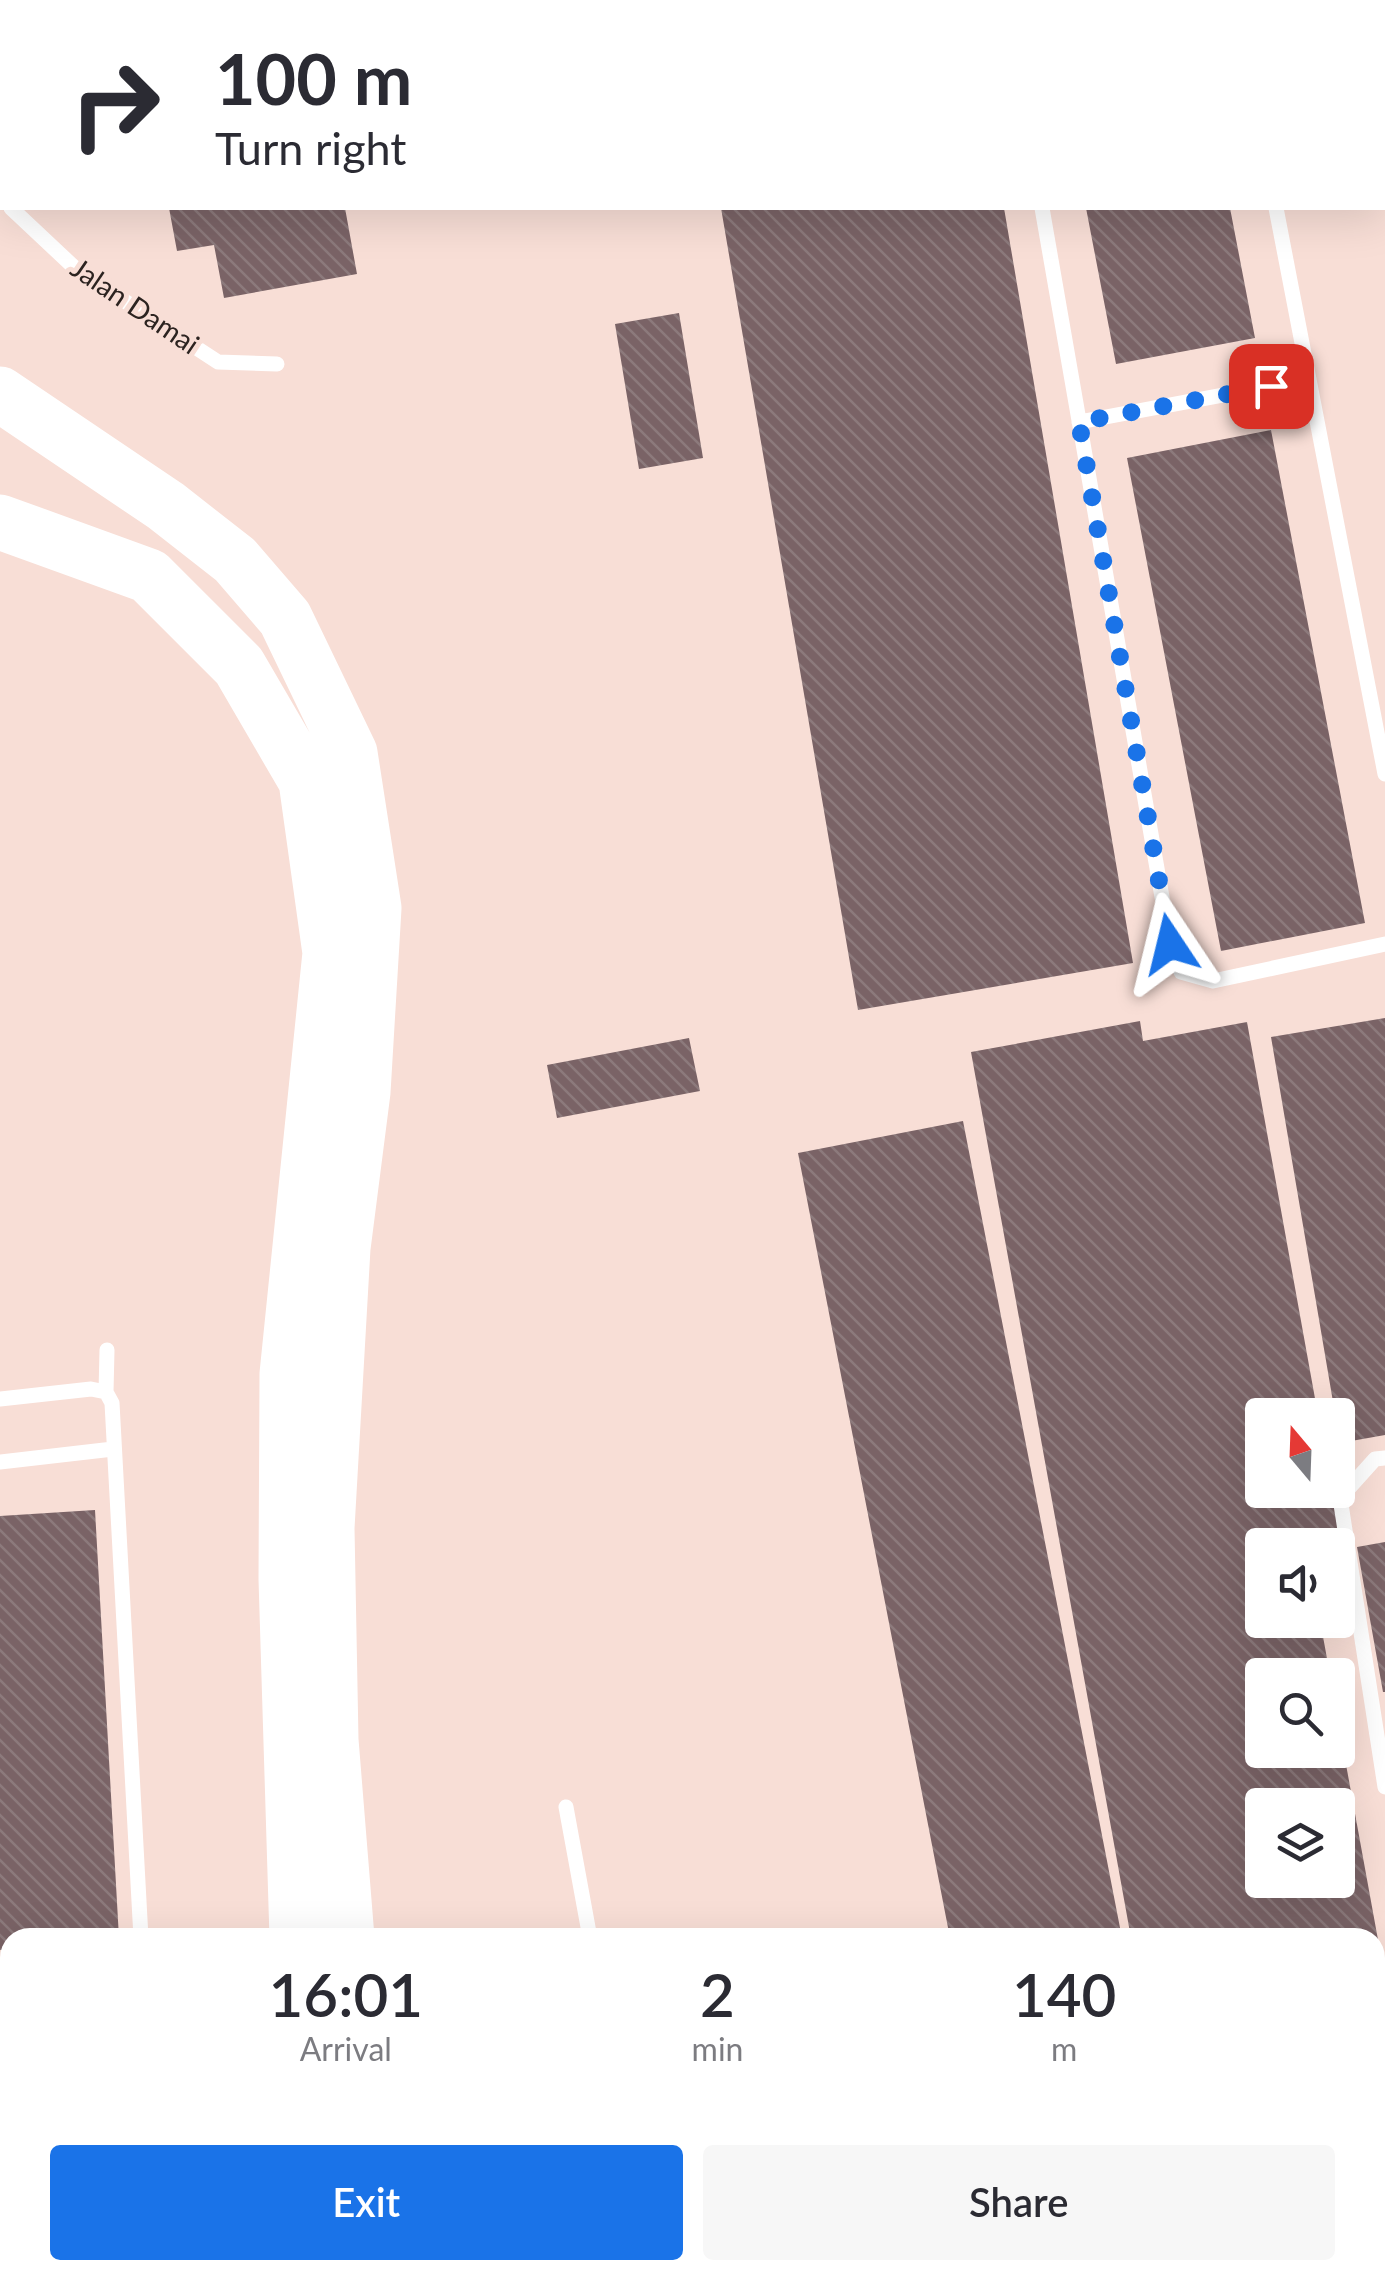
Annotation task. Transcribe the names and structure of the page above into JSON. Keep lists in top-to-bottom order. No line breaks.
{"streets":{"lane":["Jalan Damai"]},"north":"top","page":{"turn":["100 m","Turn right"],"eta":["16:01","Arrival","2","min","140","m"],"buttons":["Exit","Share"]}}
